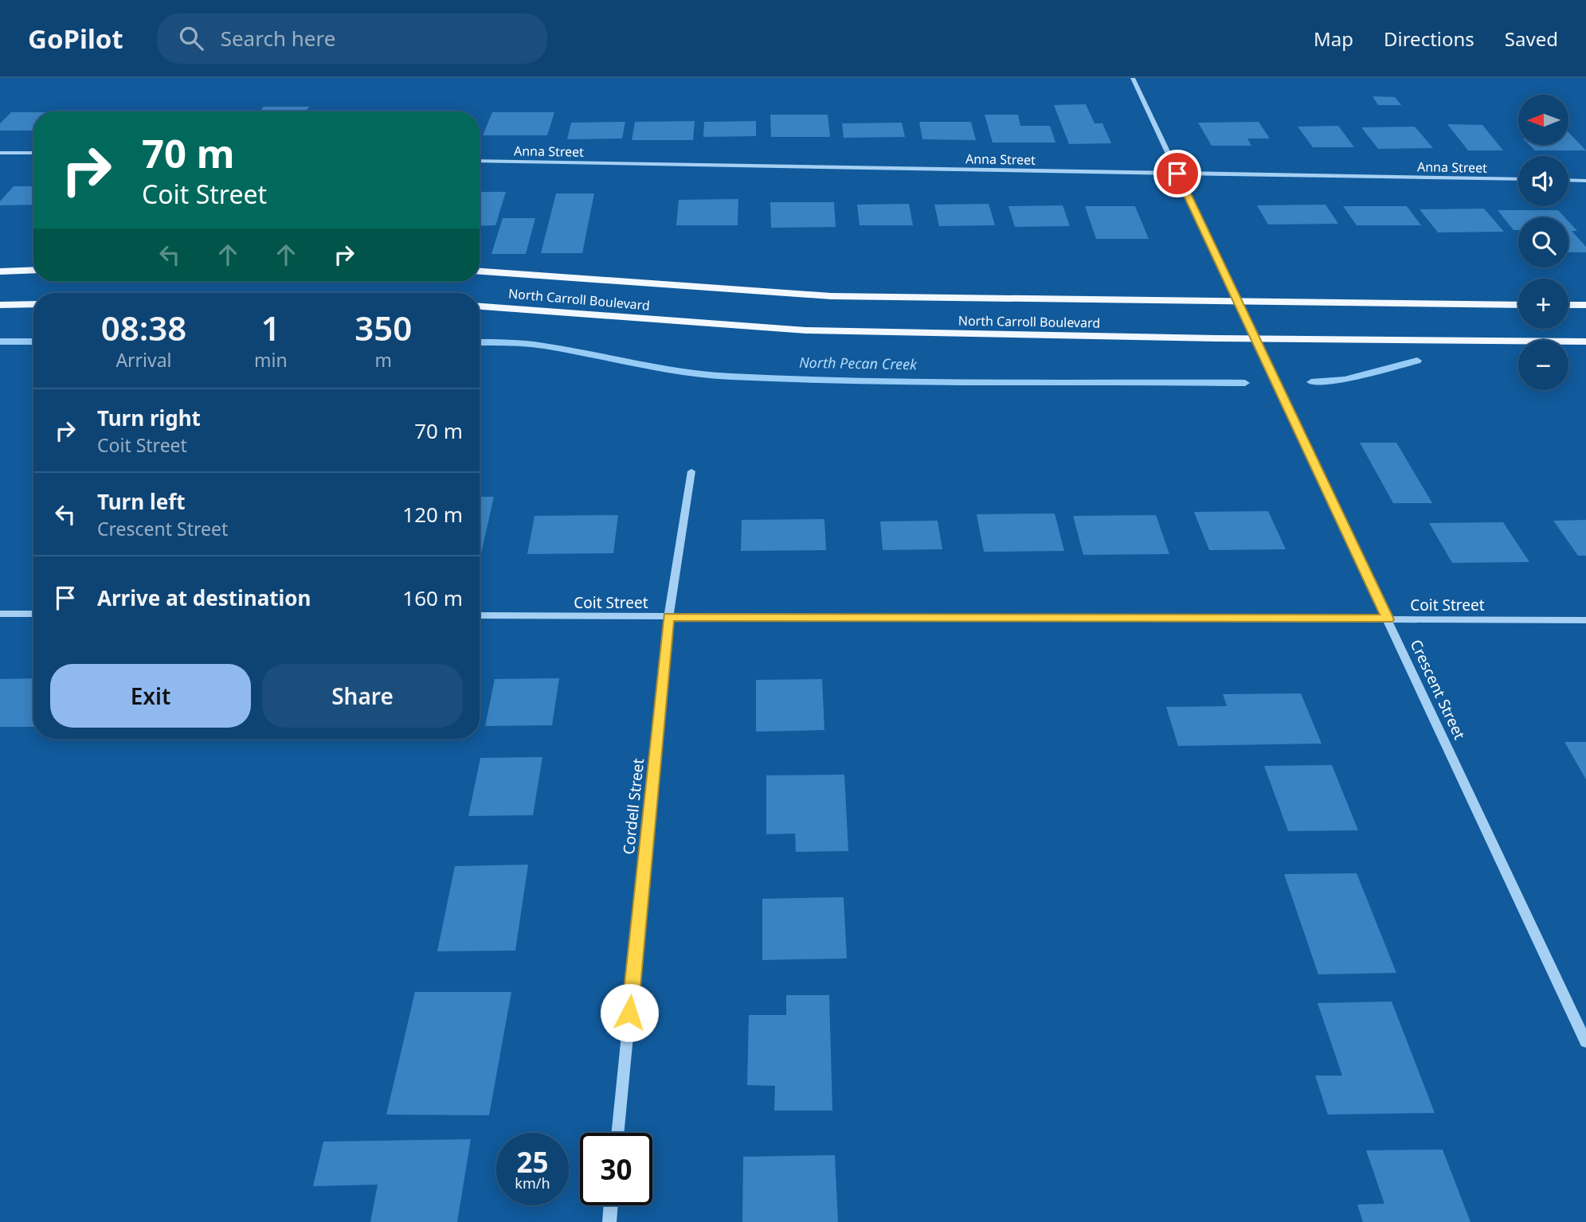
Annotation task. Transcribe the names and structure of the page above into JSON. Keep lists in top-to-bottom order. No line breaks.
{"streets":{"main road":["North Carroll Boulevard"],"street":["Anna Street","Coit Street","Crescent Street","Cordell Street"]},"crossings":[["Anna Street","Crescent Street"],["North Carroll Boulevard","Crescent Street"],["Coit Street","Crescent Street"],["Coit Street","Cordell Street"]],"water":["North Pecan Creek"],"north":"left","page":{"header":"GoPilot","search":"Search here","nav":["Map","Directions","Saved"],"map_buttons":["+","−"],"turn":["70 m","Coit Street"],"eta":["08:38","Arrival","1","min","350","m"],"list":[{"name":"Turn right","note":"Coit Street","value":"70 m"},{"name":"Turn left","note":"Crescent Street","value":"120 m"},{"name":"Arrive at destination","value":"160 m"}],"buttons":["Exit","Share"],"speed":"25 km/h","limit":"30"}}
